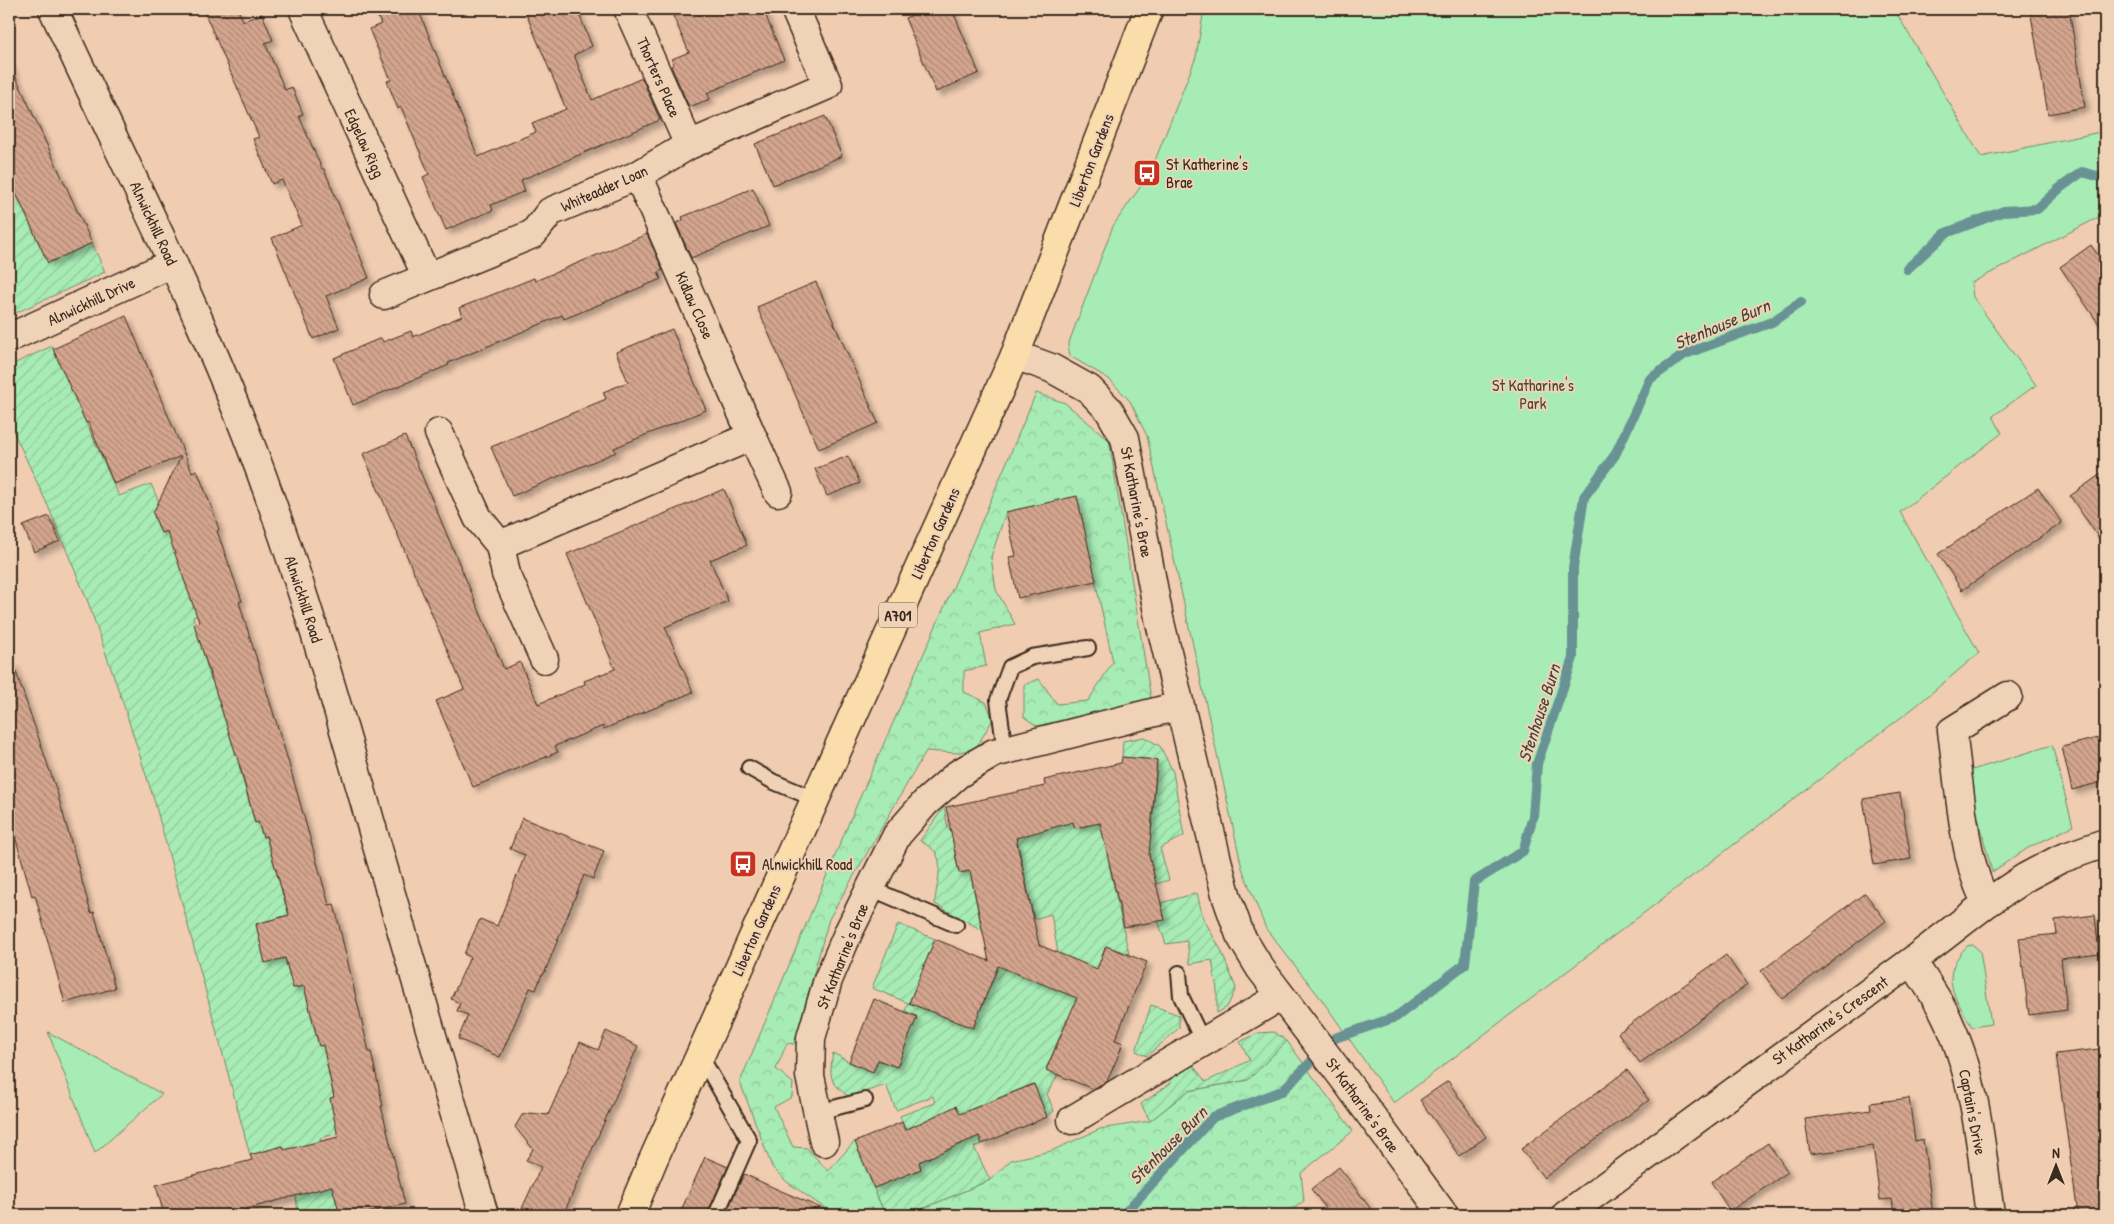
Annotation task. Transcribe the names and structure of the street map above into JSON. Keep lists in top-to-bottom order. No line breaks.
{"streets":{"main road":["Liberton Gardens","A701"],"street":["Thorters Place","Edgelaw Rigg","Whiteadder Loan","Alnwickhill Road","Alnwickhill Drive","Kidlaw Close","St Katharine's Brae","St Katharine's Crescent","Captain's Drive"]},"crossings":[["Thorters Place","Whiteadder Loan"],["Edgelaw Rigg","Whiteadder Loan"],["Liberton Gardens","St Katharine's Brae"],["Whiteadder Loan","Kidlaw Close"],["Alnwickhill Road","Alnwickhill Drive"],["St Katharine's Crescent","Captain's Drive"]],"water":["Stenhouse Burn"],"parks":["St Katharine's Park"],"places":{"bus stop":["St Katherine's Brae","Alnwickhill Road"]},"north":"top"}
